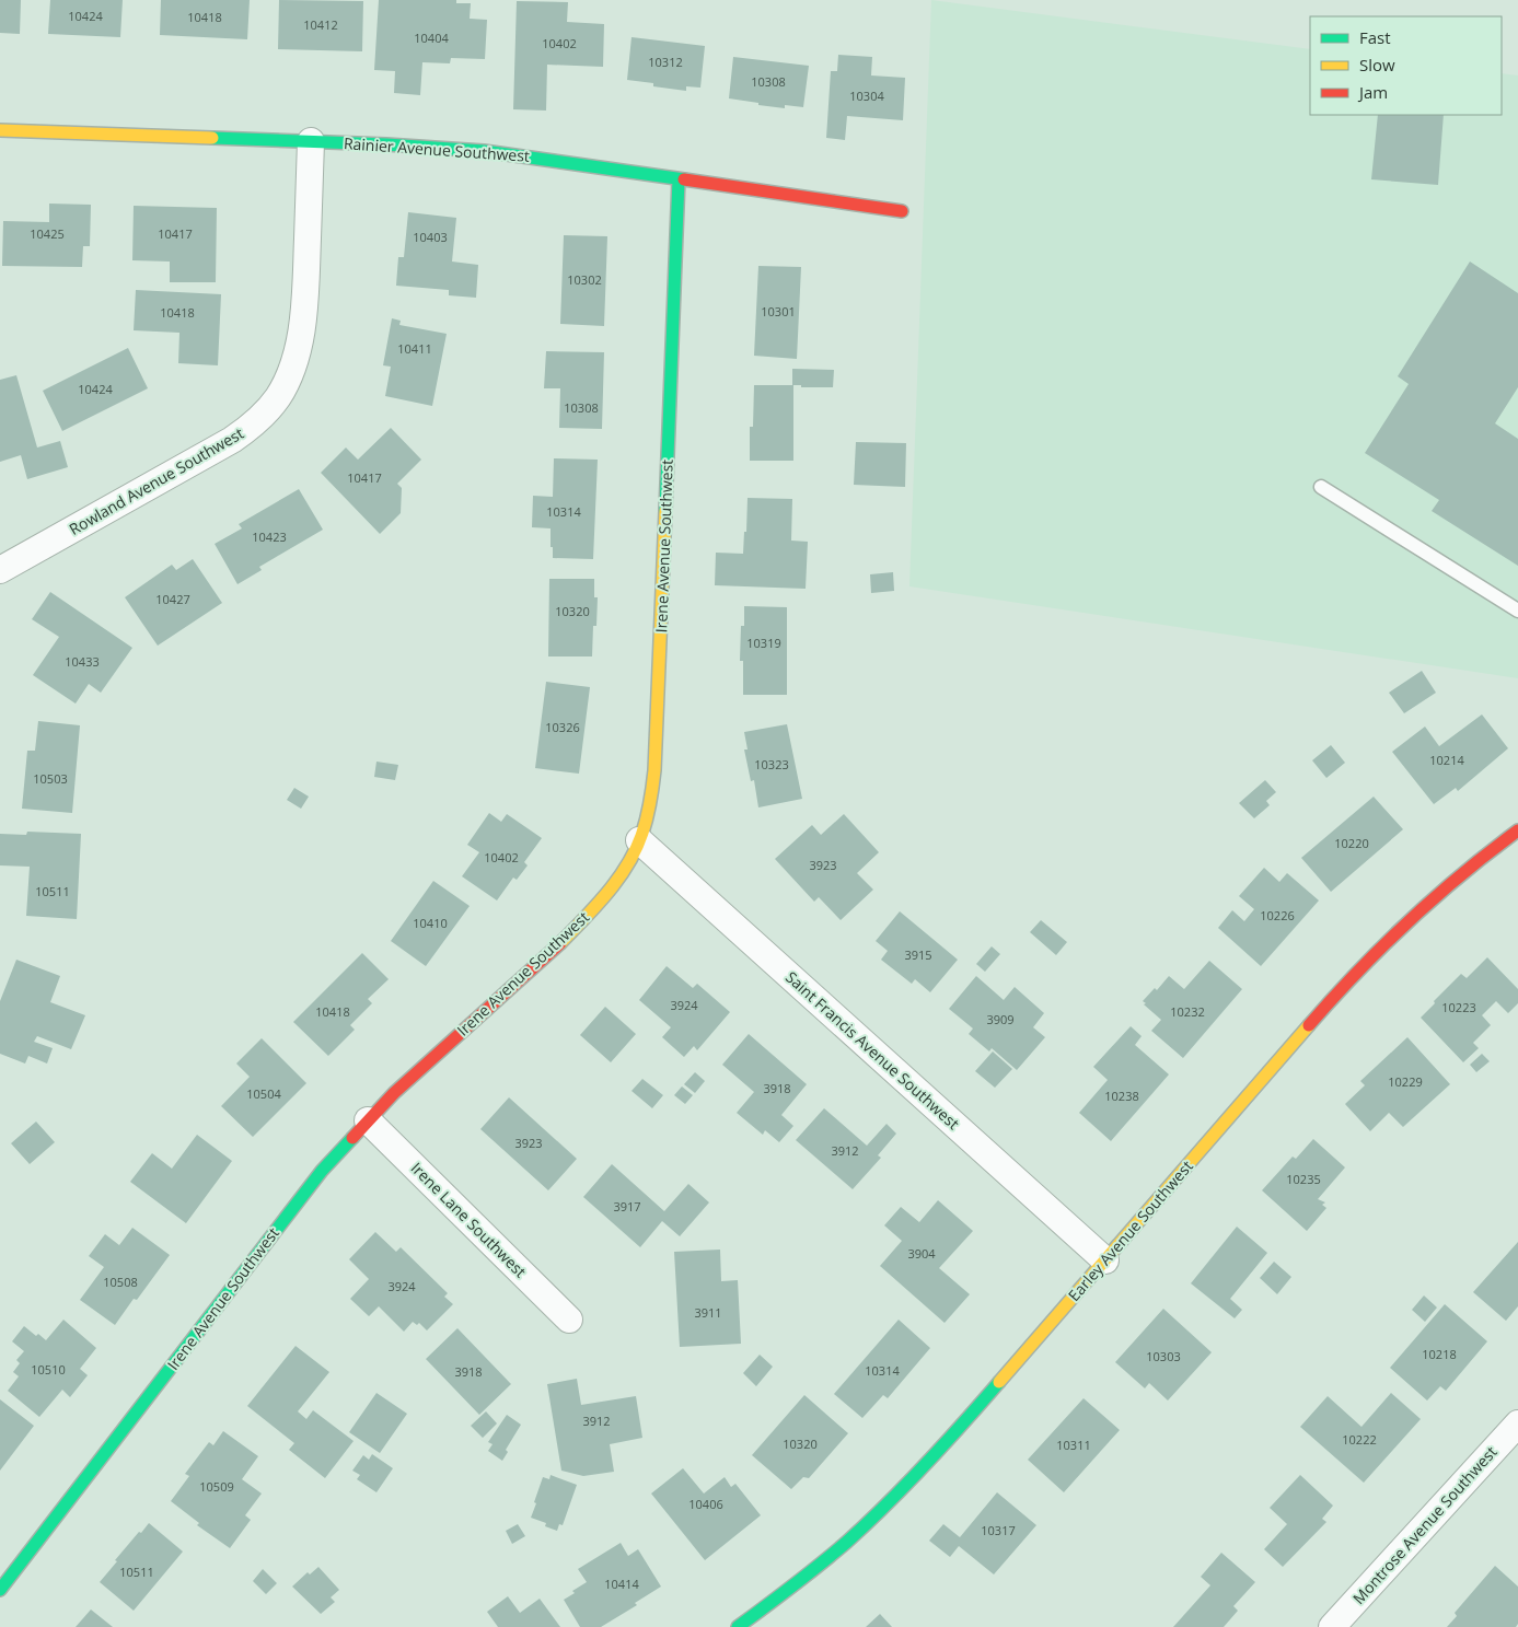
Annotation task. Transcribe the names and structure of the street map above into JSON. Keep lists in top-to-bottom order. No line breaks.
{"streets":{"street":["Rainier Avenue Southwest","Rowland Avenue Southwest","Irene Avenue Southwest","Saint Francis Avenue Southwest","Irene Lane Southwest","Earley Avenue Southwest","Montrose Avenue Southwest"]},"crossings":[["Rainier Avenue Southwest","Rowland Avenue Southwest"],["Rainier Avenue Southwest","Irene Avenue Southwest"],["Irene Avenue Southwest","Saint Francis Avenue Southwest"],["Irene Avenue Southwest","Irene Lane Southwest"],["Saint Francis Avenue Southwest","Earley Avenue Southwest"]],"house_numbers":["10424","10418","10412","10404","10402","10312","10308","10304","10425","10417","10403","10302","10301","10418","10411","10424","10308","10417","10314","10423","10427","10320","10319","10433","10326","10214","10323","10503","10220","10402","3923","10511","10226","10410","3915","3924","10223","10418","10232","3909","10229","3918","10504","10238","3923","3912","10235","3917","3904","10508","3924","3911","10218","10303","10510","10314","3918","3912","10222","10320","10311","10509","10406","10317","10511","10414"],"legend":["Fast","Slow","Jam"]}
